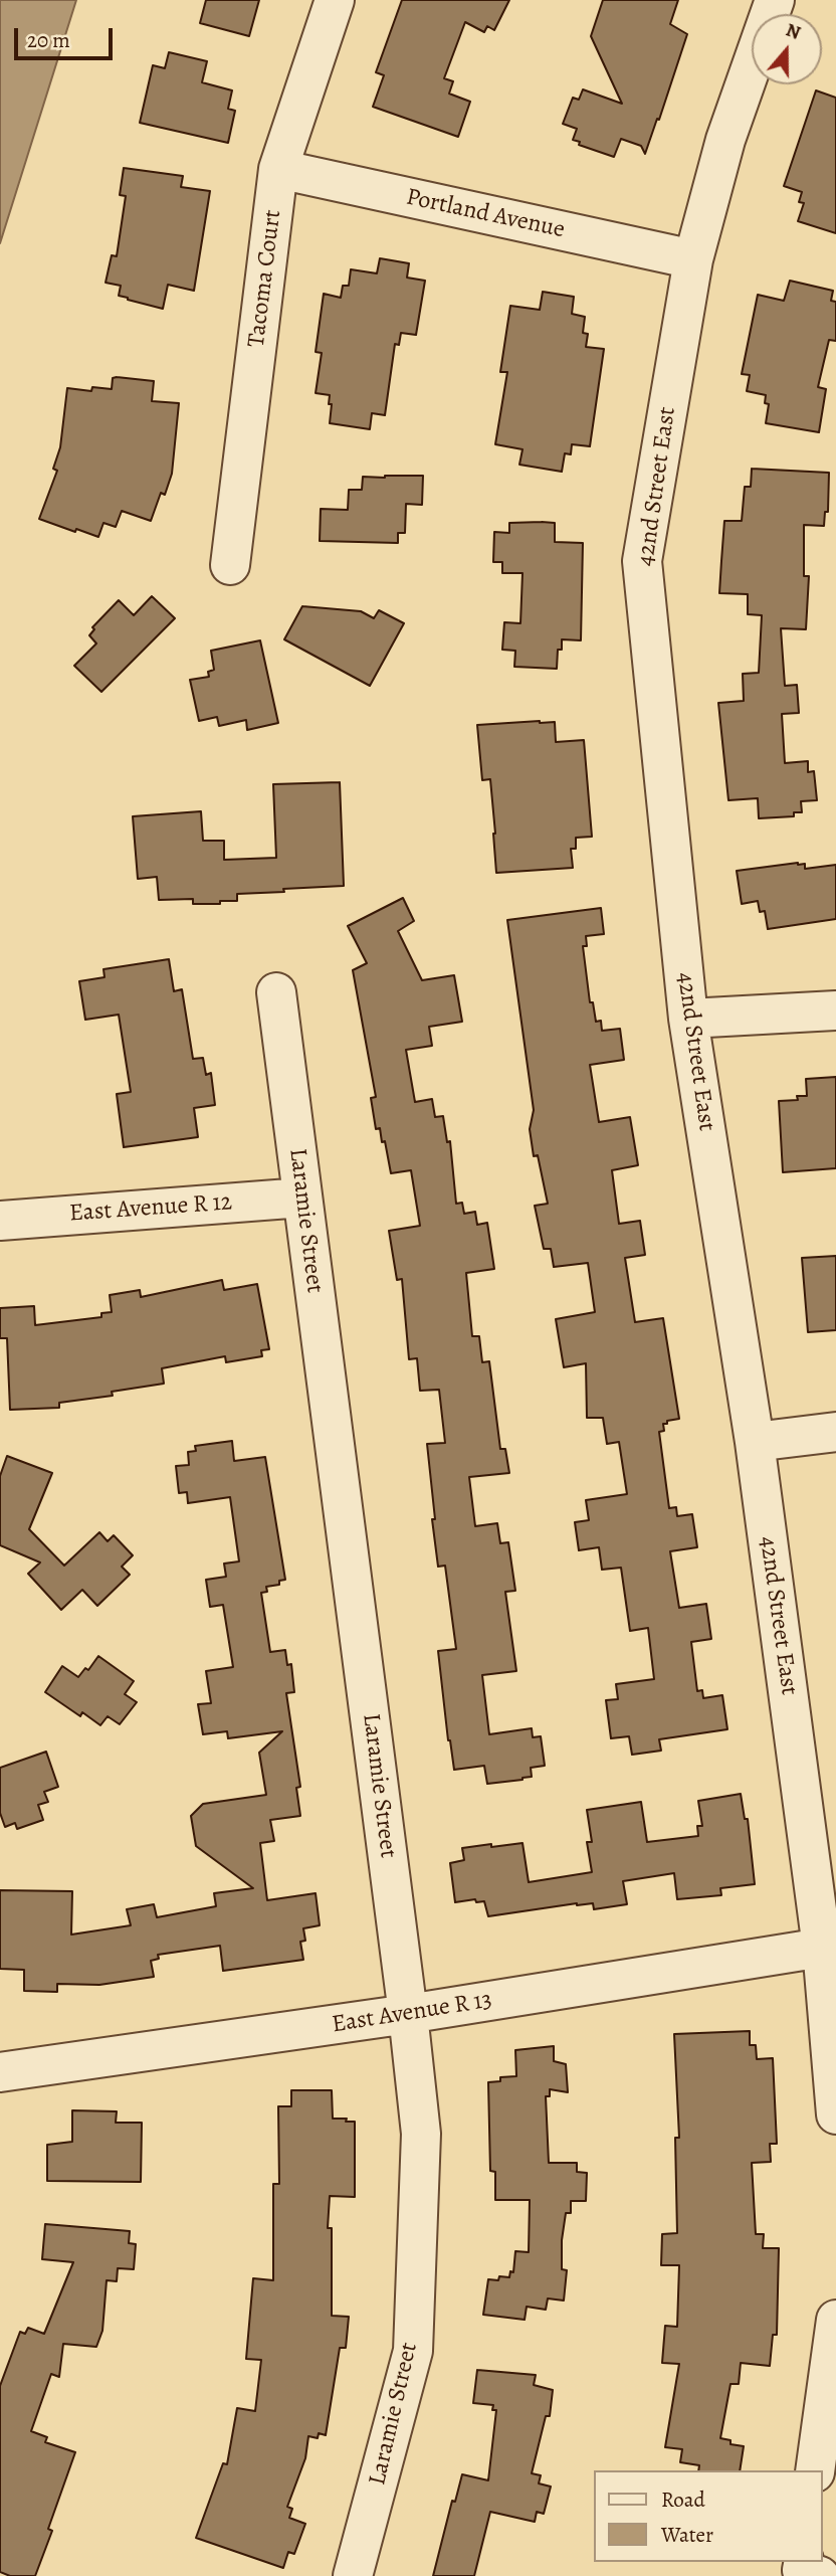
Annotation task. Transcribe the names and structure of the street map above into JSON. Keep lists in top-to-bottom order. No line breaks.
{"streets":{"street":["Portland Avenue","Tacoma Court","42nd Street East","East Avenue R 12","Laramie Street","East Avenue R 13"]},"crossings":[["Portland Avenue","Tacoma Court"],["Portland Avenue","42nd Street East"],["42nd Street East","East Avenue R 13"],["East Avenue R 12","Laramie Street"],["Laramie Street","East Avenue R 13"]],"legend":["Road","Water"],"scale_bar":"20 m","north":"top"}
